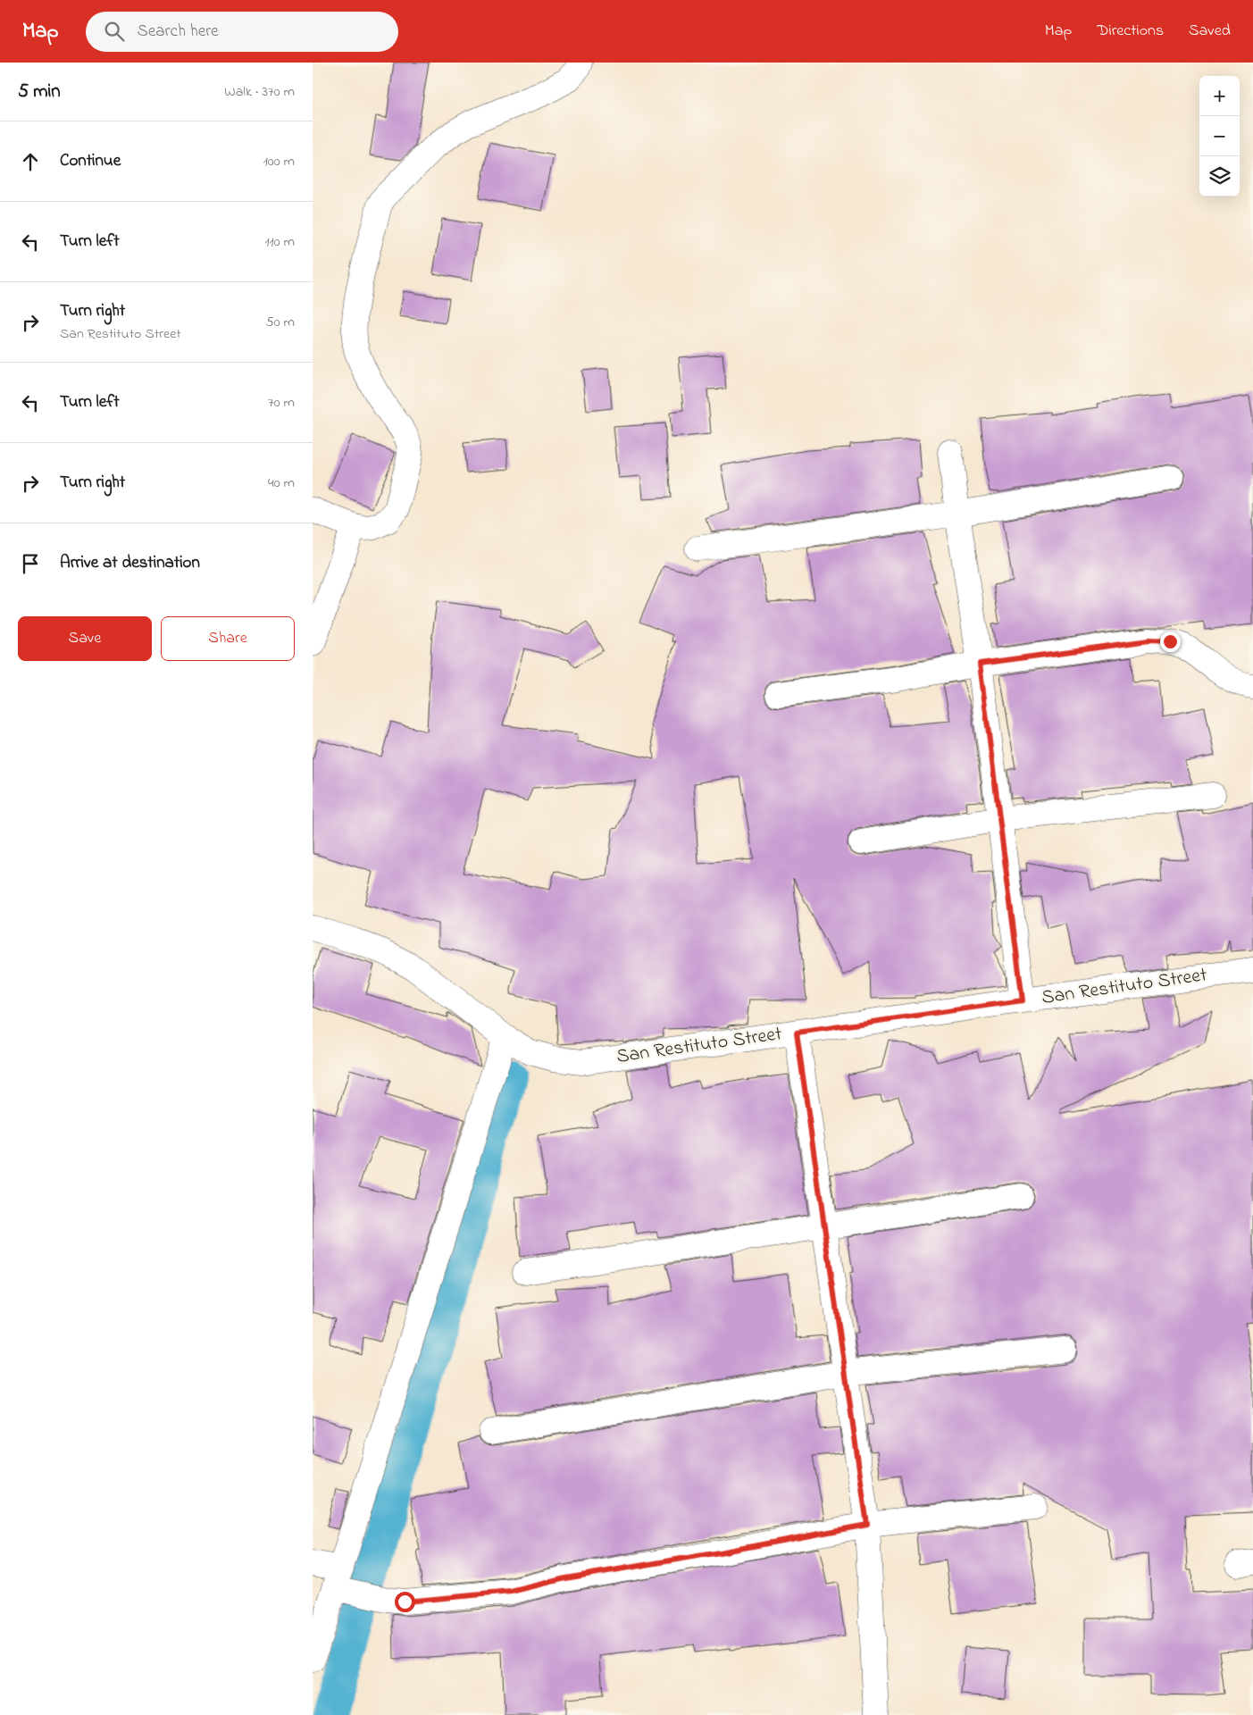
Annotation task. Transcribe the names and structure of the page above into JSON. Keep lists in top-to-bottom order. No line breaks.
{"streets":{"street":["San Restituto Street"]},"page":{"header":"Map","search":"Search here","nav":["Map","Directions","Saved"],"heading":["5 min","Walk · 370 m"],"map_buttons":["+","−"],"list":[["Continue","100 m"],["Turn left","110 m"],["Turn right","San Restituto Street","50 m"],["Turn left","70 m"],["Turn right","40 m"],"Arrive at destination"],"buttons":["Save","Share"]}}
